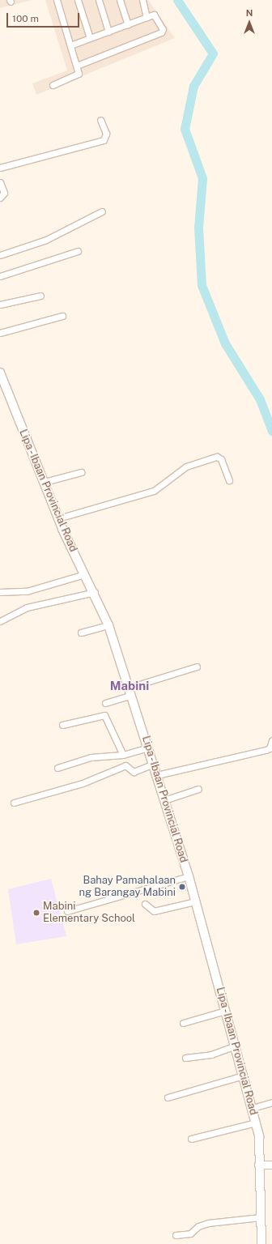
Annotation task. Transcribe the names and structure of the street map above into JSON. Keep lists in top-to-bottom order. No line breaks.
{"streets":{"main road":["Lipa - Ibaan Provincial Road"]},"districts":["Mabini"],"places":["Bahay Pamahalaan ng Barangay Mabini","Mabini Elementary School"],"scale_bar":"100 m","north":"top"}
